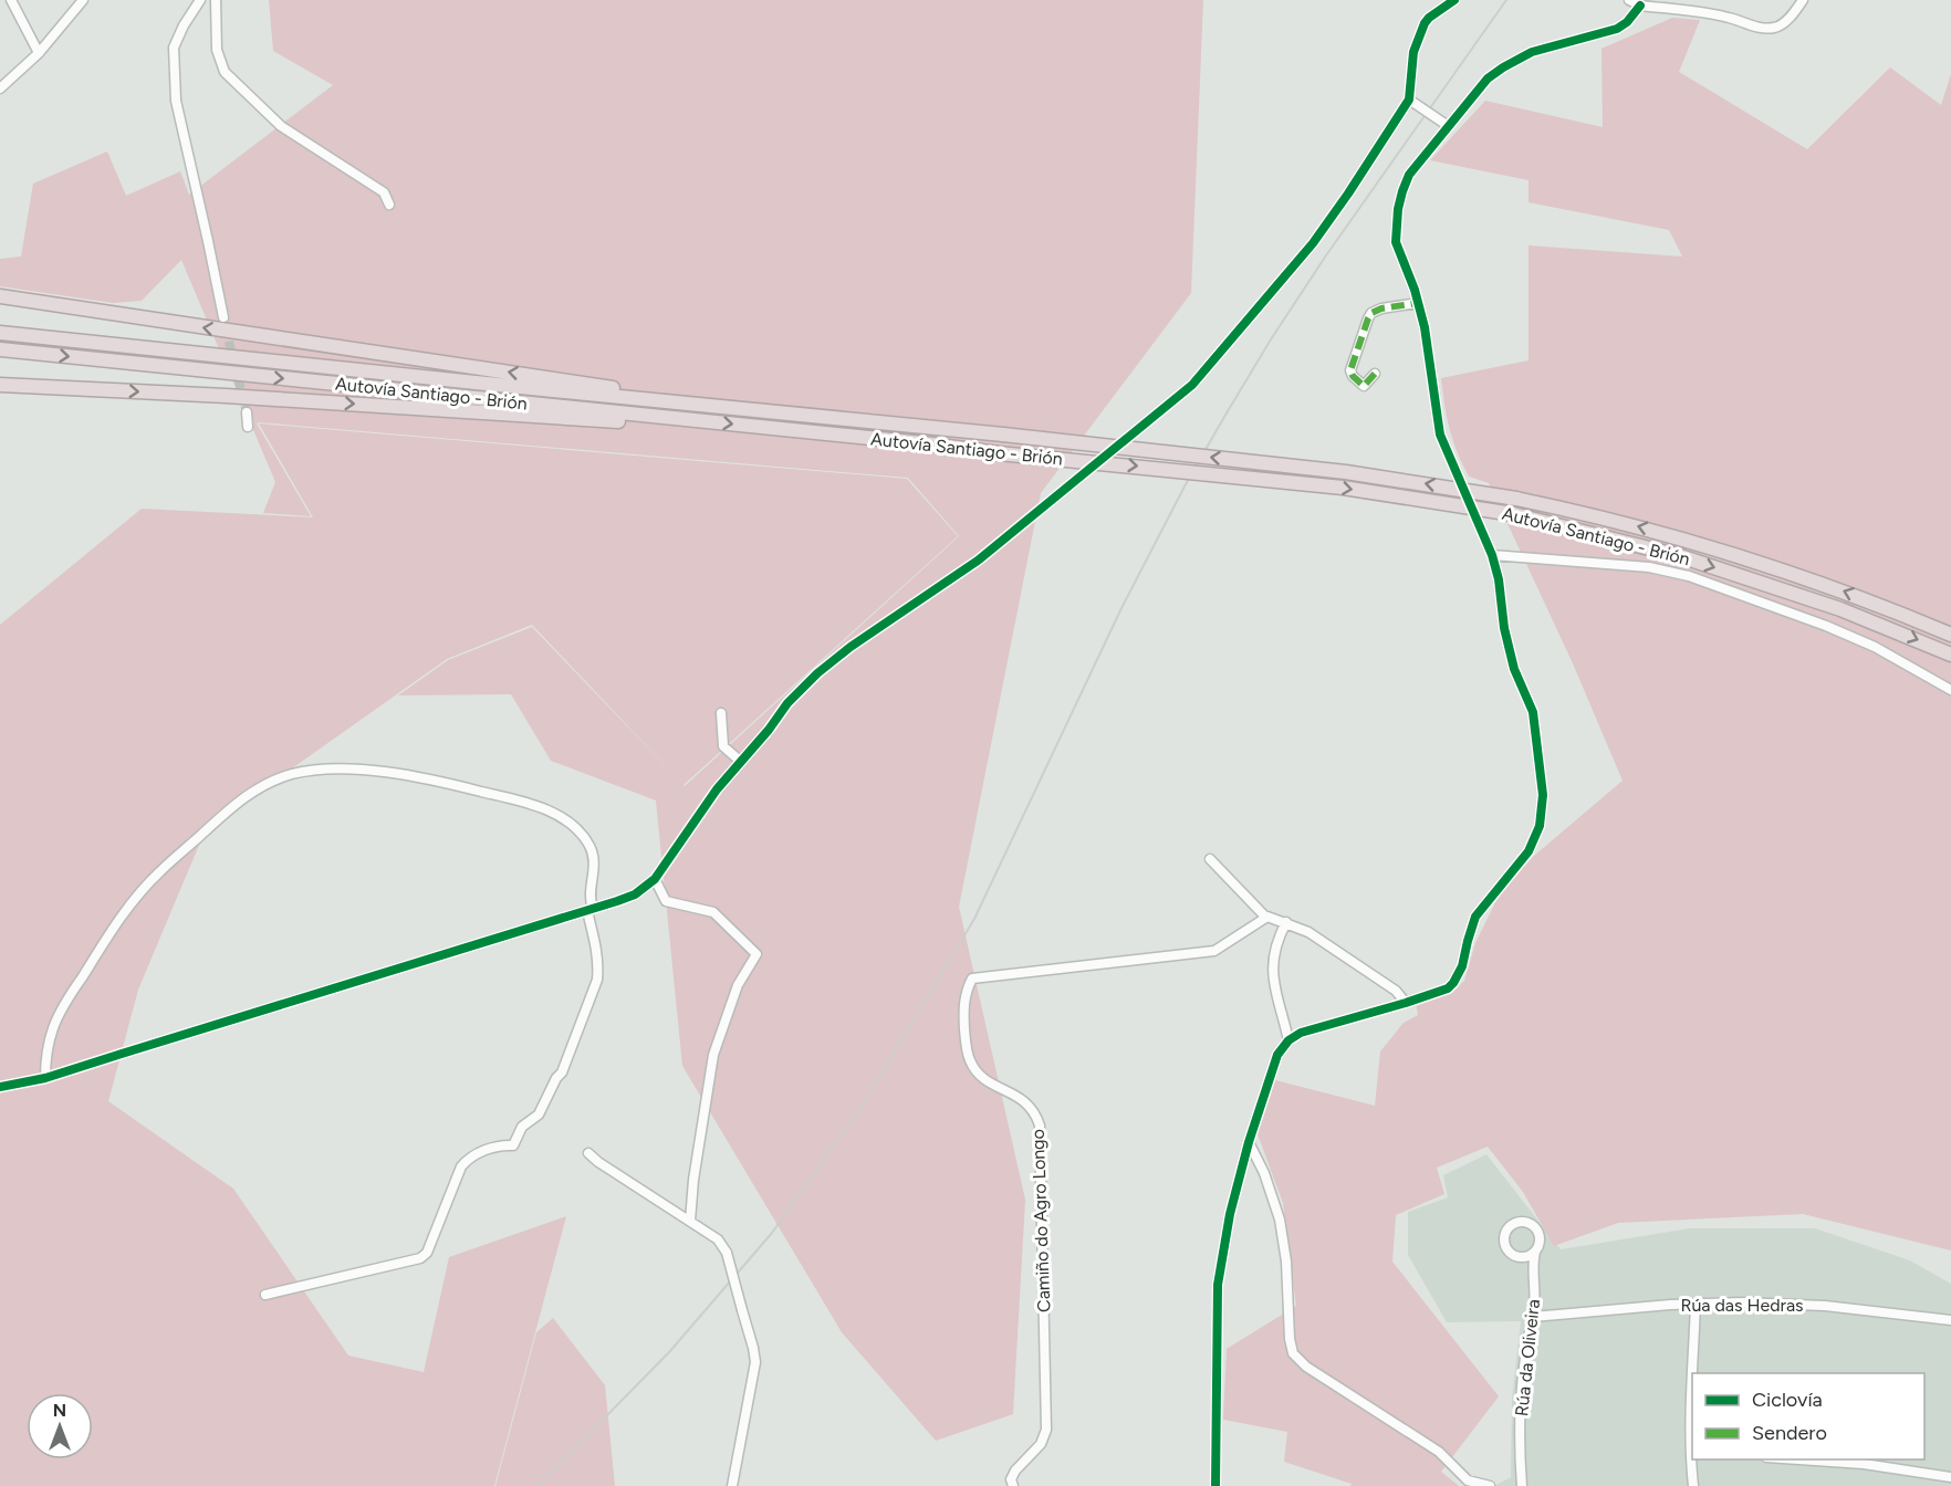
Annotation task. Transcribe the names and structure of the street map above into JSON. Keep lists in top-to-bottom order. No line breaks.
{"streets":{"highway":["Autovía Santiago - Brión"],"street":["Camiño do Agro Longo","Rúa das Hedras","Rúa da Oliveira"]},"crossings":[["Rúa das Hedras","Rúa da Oliveira"]],"legend":["Ciclovía","Sendero"],"north":"top"}
